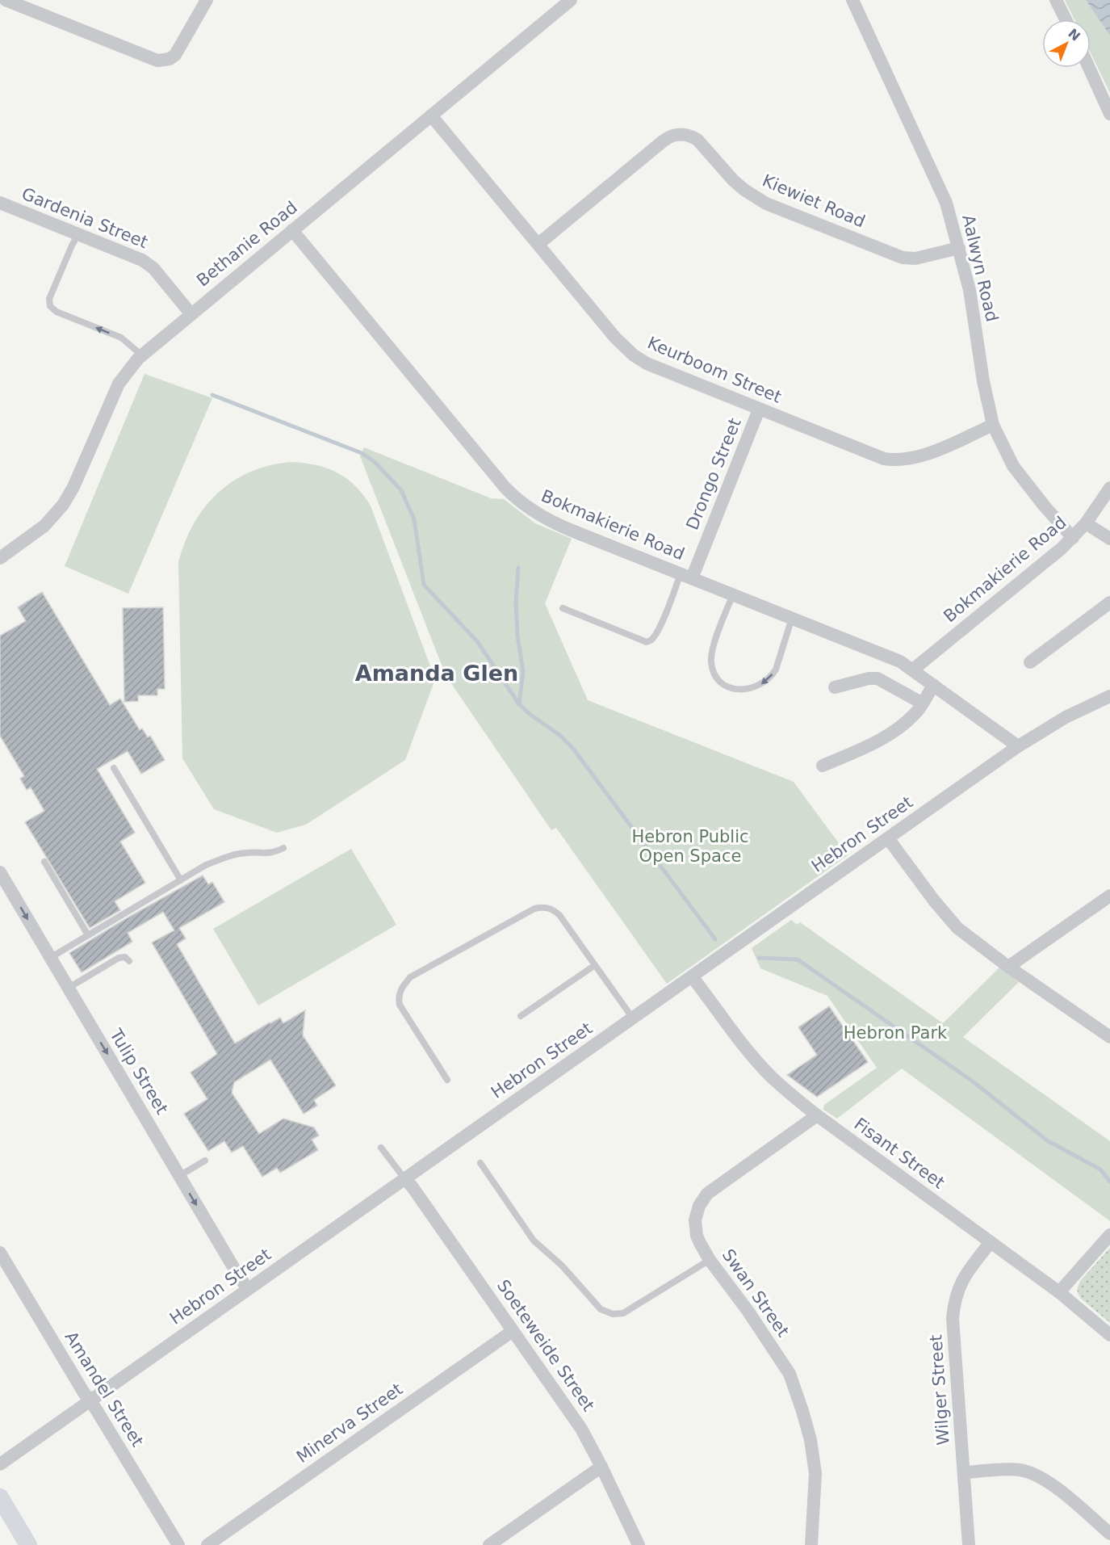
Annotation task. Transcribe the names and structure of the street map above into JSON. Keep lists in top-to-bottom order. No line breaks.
{"streets":{"street":["Kiewiet Road","Gardenia Street","Bethanie Road","Aalwyn Road","Keurboom Street","Drongo Street","Bokmakierie Road","Hebron Street","Tulip Street","Fisant Street","Swan Street","Soeteweide Street","Amandel Street","Wilger Street","Minerva Street"]},"crossings":[["Kiewiet Road","Aalwyn Road"],["Kiewiet Road","Keurboom Street"],["Gardenia Street","Bethanie Road"],["Bethanie Road","Keurboom Street"],["Bethanie Road","Bokmakierie Road"],["Aalwyn Road","Keurboom Street"],["Aalwyn Road","Bokmakierie Road"],["Keurboom Street","Drongo Street"],["Drongo Street","Bokmakierie Road"],["Bokmakierie Road","Hebron Street"],["Hebron Street","Tulip Street"],["Hebron Street","Fisant Street"],["Hebron Street","Soeteweide Street"],["Hebron Street","Amandel Street"],["Fisant Street","Swan Street"],["Fisant Street","Wilger Street"],["Soeteweide Street","Minerva Street"]],"one_way":["Tulip Street"],"districts":["Amanda Glen"],"parks":["Hebron Public Open Space","Hebron Park"],"north":"top right"}
